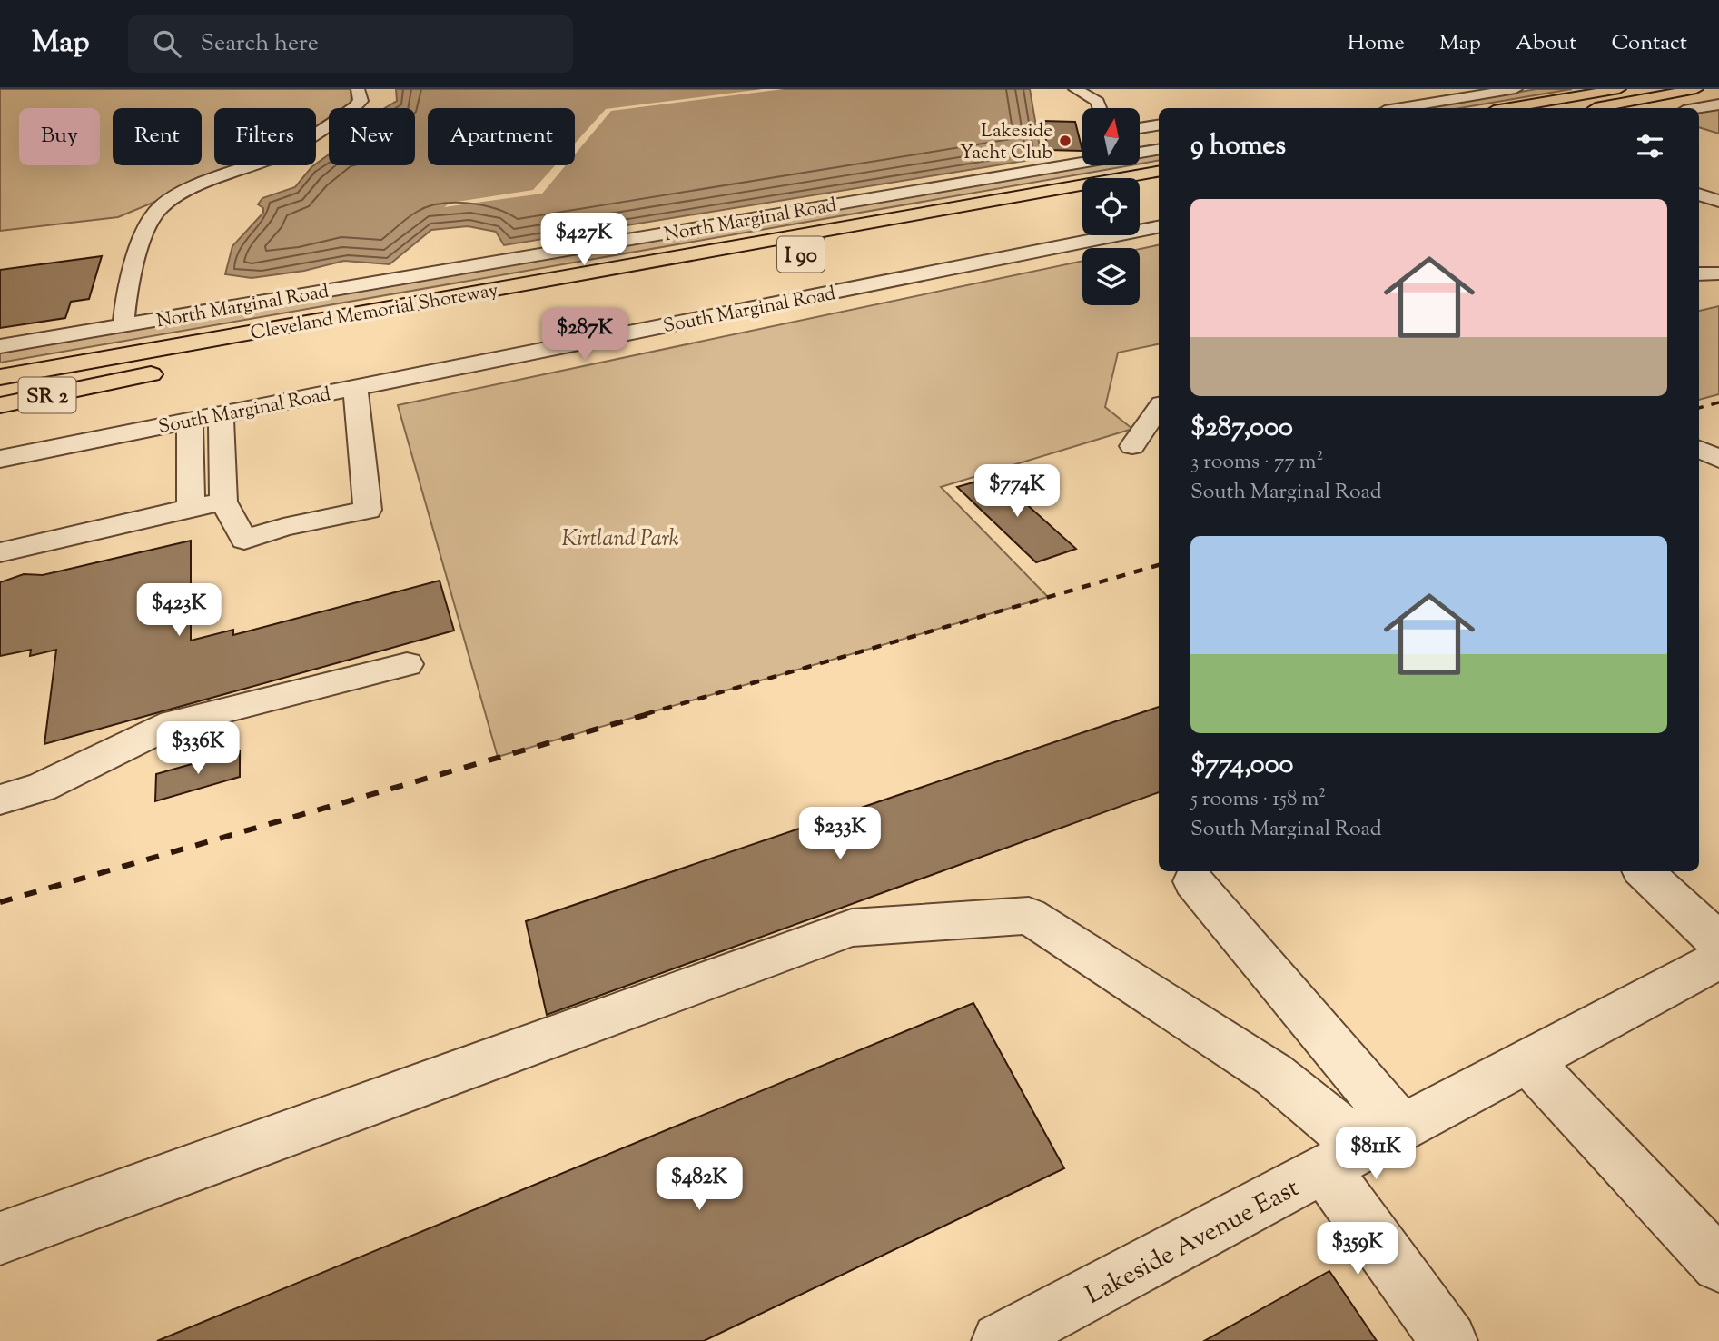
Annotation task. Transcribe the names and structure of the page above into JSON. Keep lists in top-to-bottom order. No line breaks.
{"streets":{"highway":["I 90","Cleveland Memorial Shoreway","SR 2"],"street":["North Marginal Road","South Marginal Road","Lakeside Avenue East"]},"parks":["Kirtland Park"],"places":["Lakeside Yacht Club"],"north":"top","page":{"header":"Map","search":"Search here","nav":["Home","Map","About","Contact"],"chip":["Buy","Rent","Filters","New","Apartment"],"heading":"9 homes","list":[{"name":"$287,000","note":"3 rooms · 77 m² · South Marginal Road"},{"name":"$774,000","note":"5 rooms · 158 m² · South Marginal Road"}],"price":["$427K","$287K","$774K","$423K","$336K","$233K","$811K","$482K","$359K"]}}
